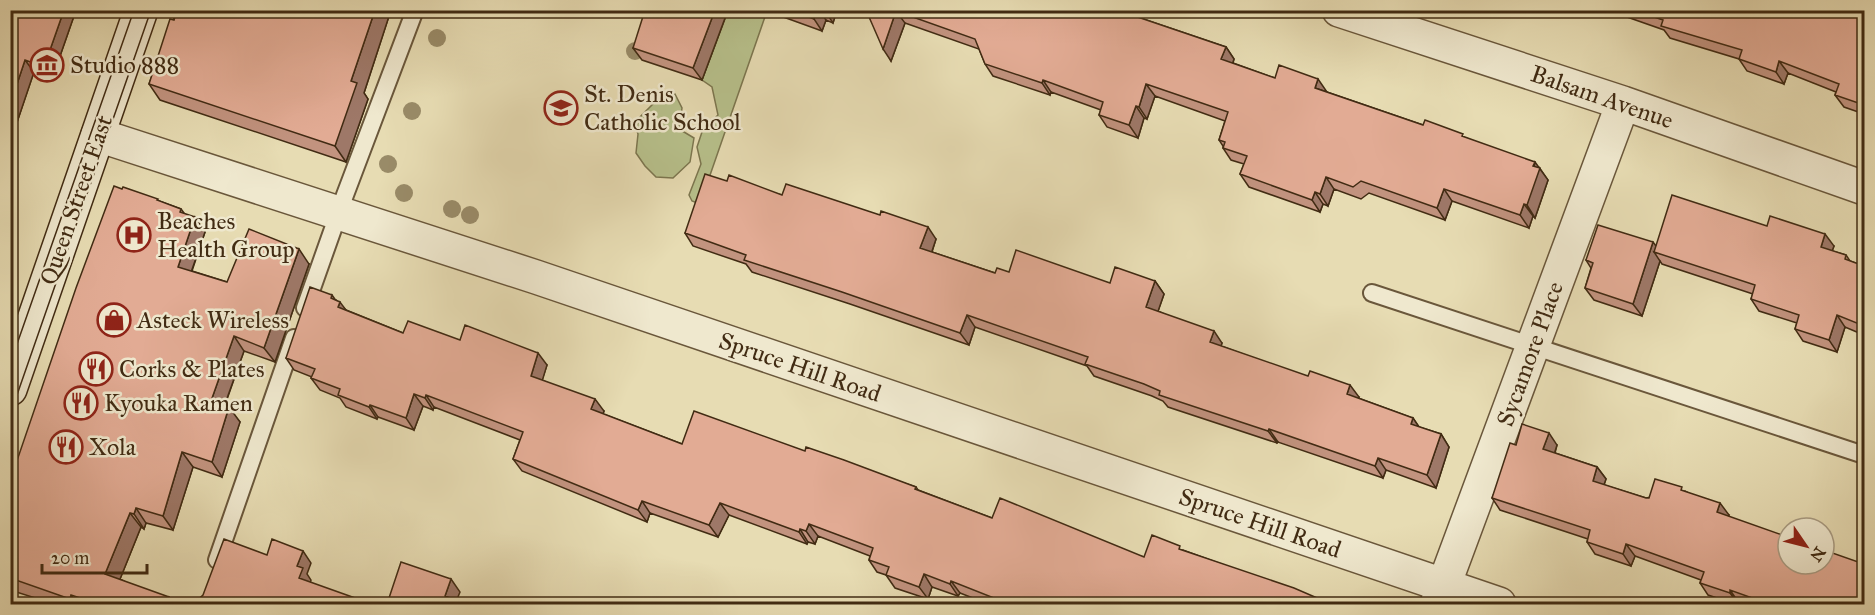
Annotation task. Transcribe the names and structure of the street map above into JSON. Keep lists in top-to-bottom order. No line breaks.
{"streets":{"street":["Balsam Avenue","Queen Street East","Sycamore Place","Spruce Hill Road"]},"crossings":[["Balsam Avenue","Sycamore Place"],["Queen Street East","Spruce Hill Road"],["Sycamore Place","Spruce Hill Road"]],"places":{"museum":["Studio 888"],"school or university":["St. Denis Catholic School"],"hospital":["Beaches Health Group"],"shop":["Asteck Wireless"],"restaurant":["Corks & Plates","Kyouka Ramen","Xola"]},"scale_bar":"20 m","north":"bottom right"}
